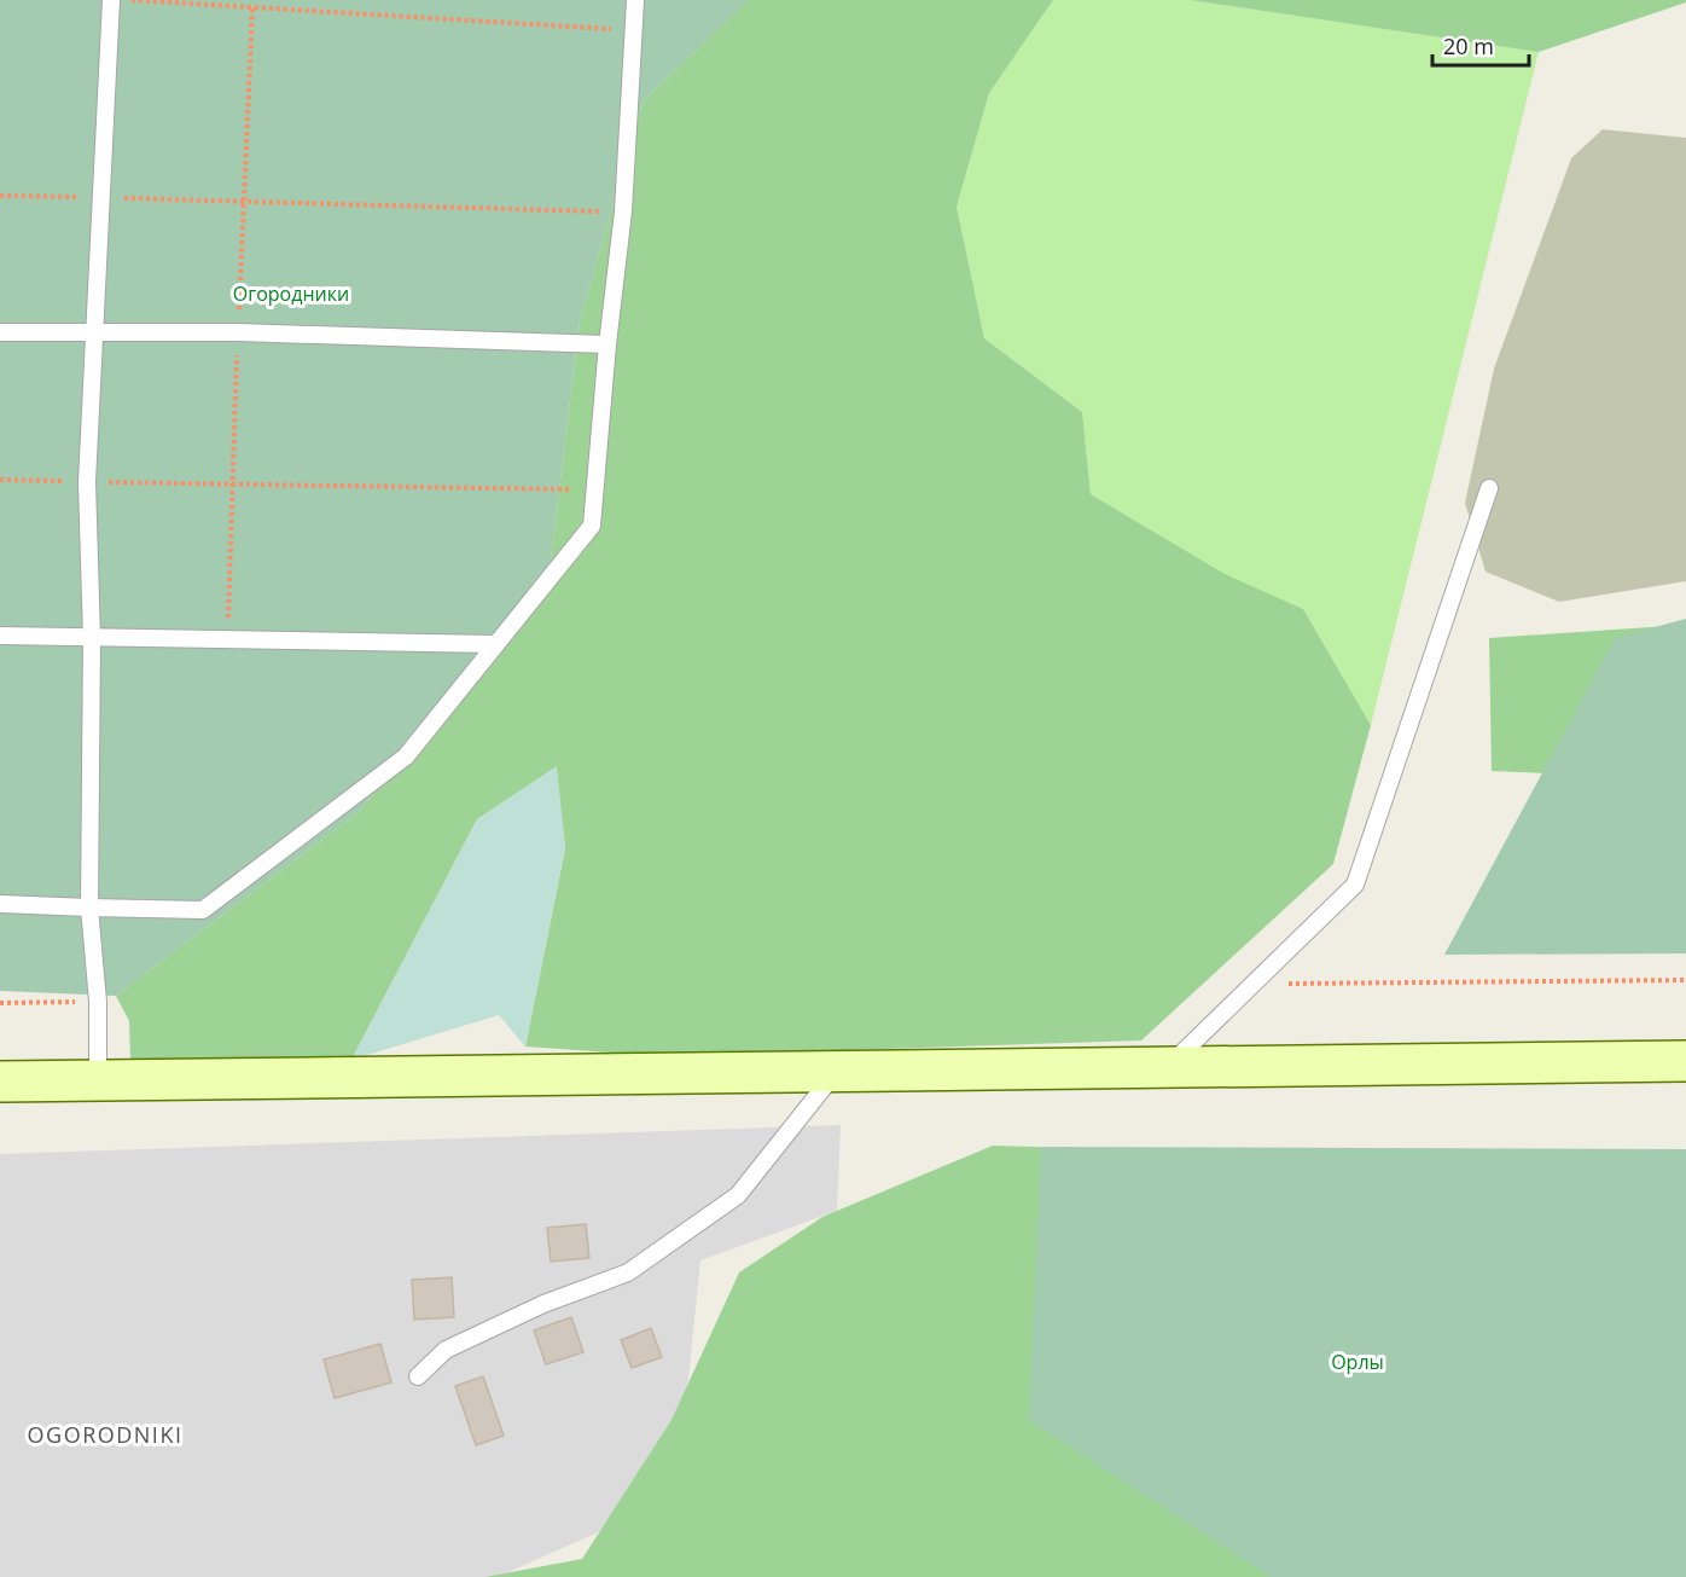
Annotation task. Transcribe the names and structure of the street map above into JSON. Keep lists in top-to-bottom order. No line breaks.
{"districts":["OGORODNIKI"],"parks":["Огородники","Орлы"],"scale_bar":"20 m"}
